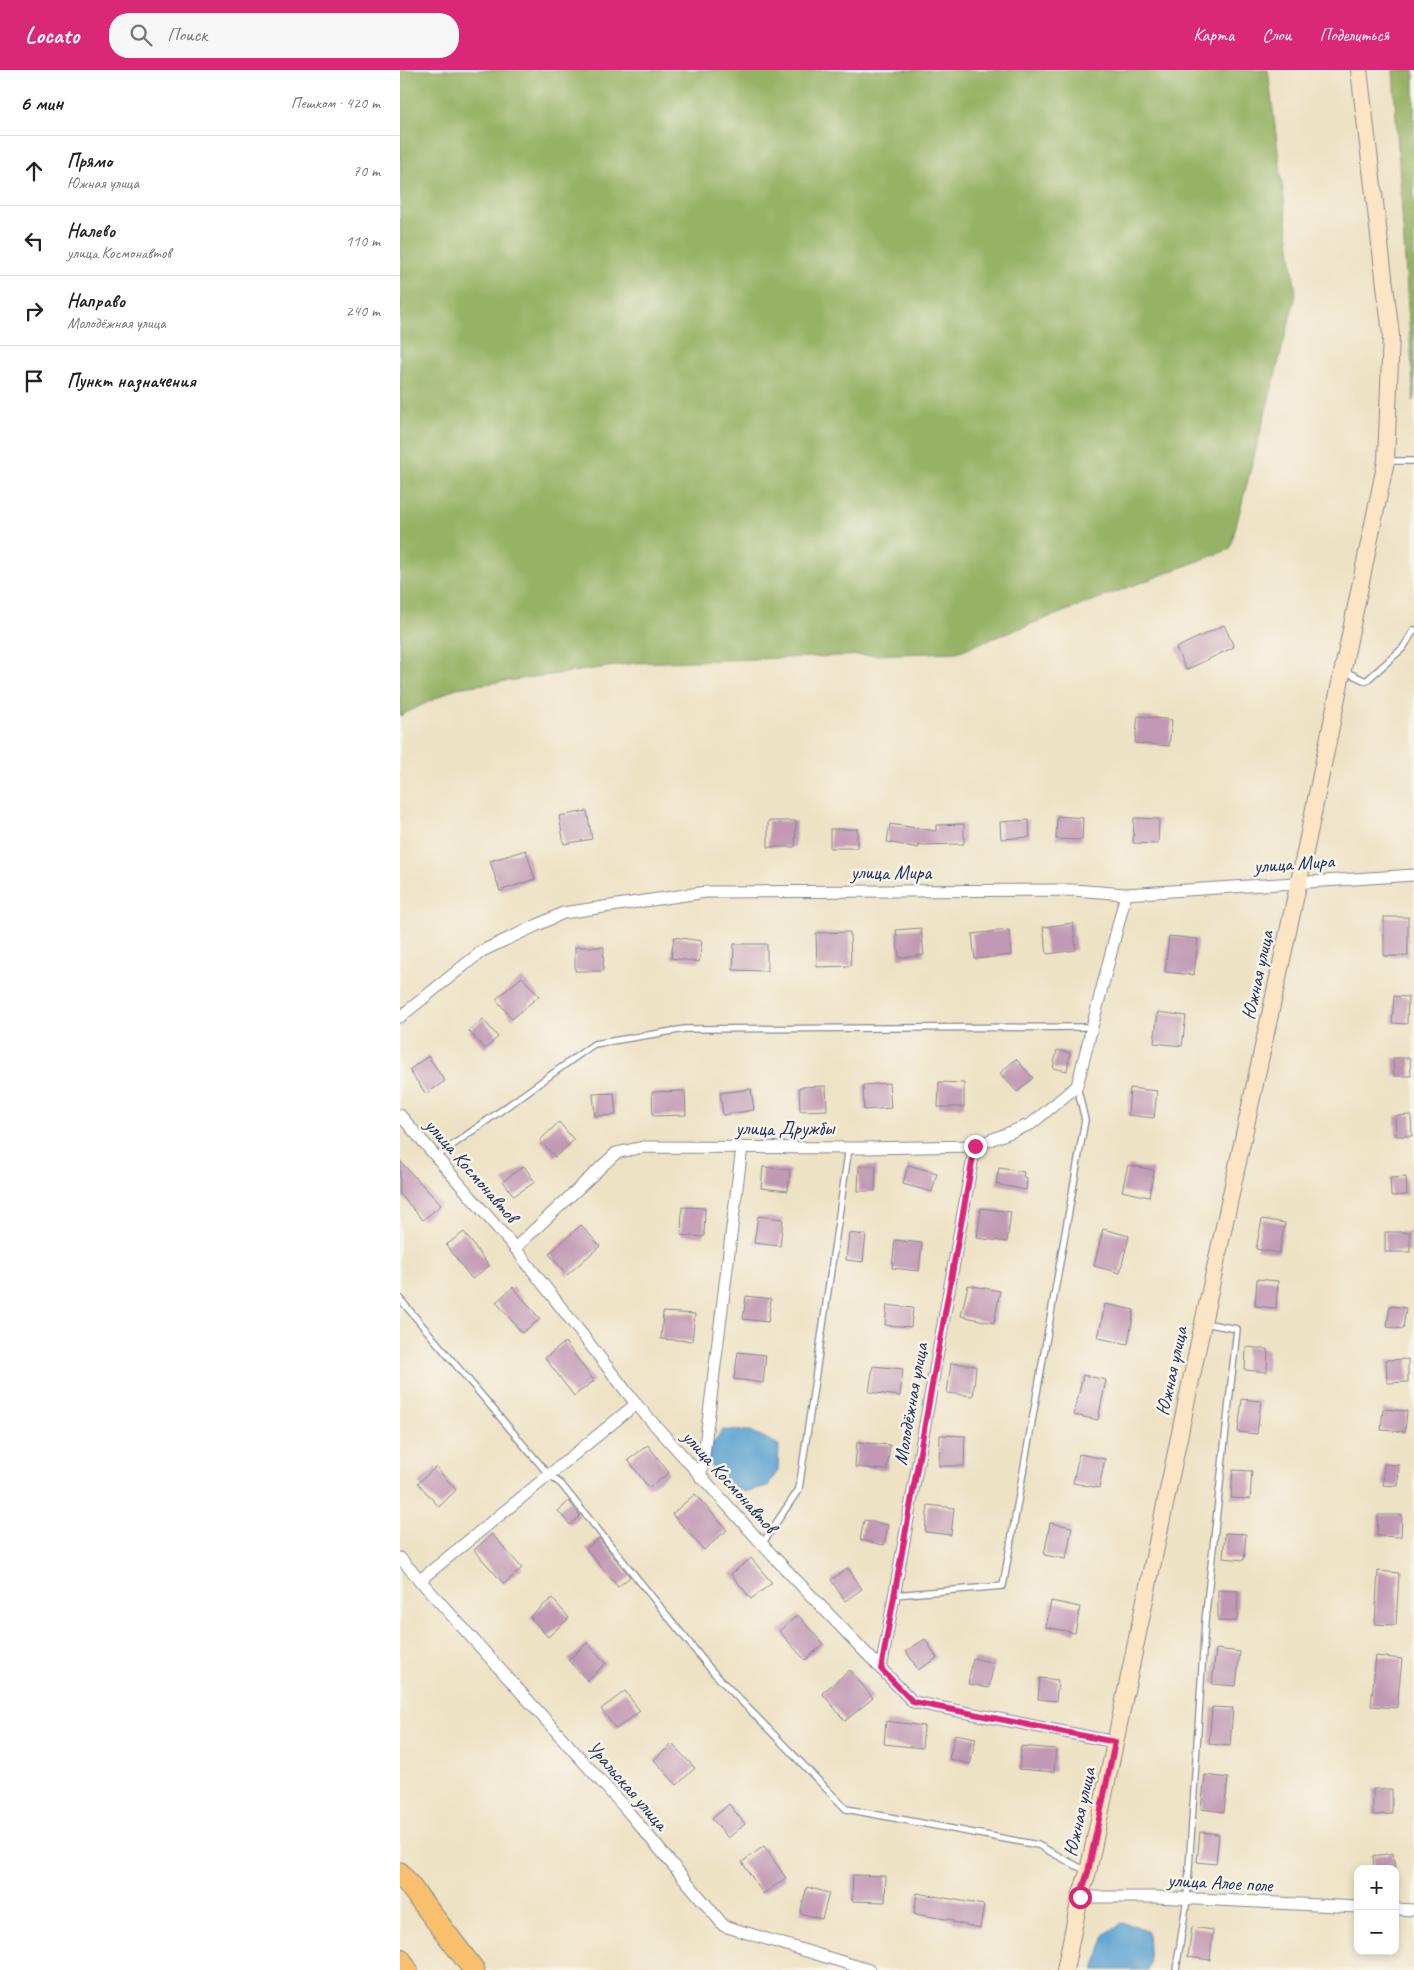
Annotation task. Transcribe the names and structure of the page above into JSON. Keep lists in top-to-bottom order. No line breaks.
{"streets":{"main road":["Южная улица"],"street":["улица Мира","улица Дружбы","улица Космонавтов","Молодёжная улица","Уральская улица","улица Алое поле"]},"crossings":[["улица Мира","Южная улица"],["Южная улица","улица Космонавтов"],["Южная улица","улица Алое поле"],["улица Дружбы","улица Космонавтов"],["улица Дружбы","Молодёжная улица"],["улица Космонавтов","Молодёжная улица"]],"page":{"header":"Locato","search":"Поиск","nav":["Карта","Слои","Поделиться"],"heading":["6 мин","Пешком · 420 m"],"list":[["Прямо","Южная улица","70 m"],["Налево","улица Космонавтов","110 m"],["Направо","Молодёжная улица","240 m"],"Пункт назначения"],"map_buttons":["+","−"]}}
